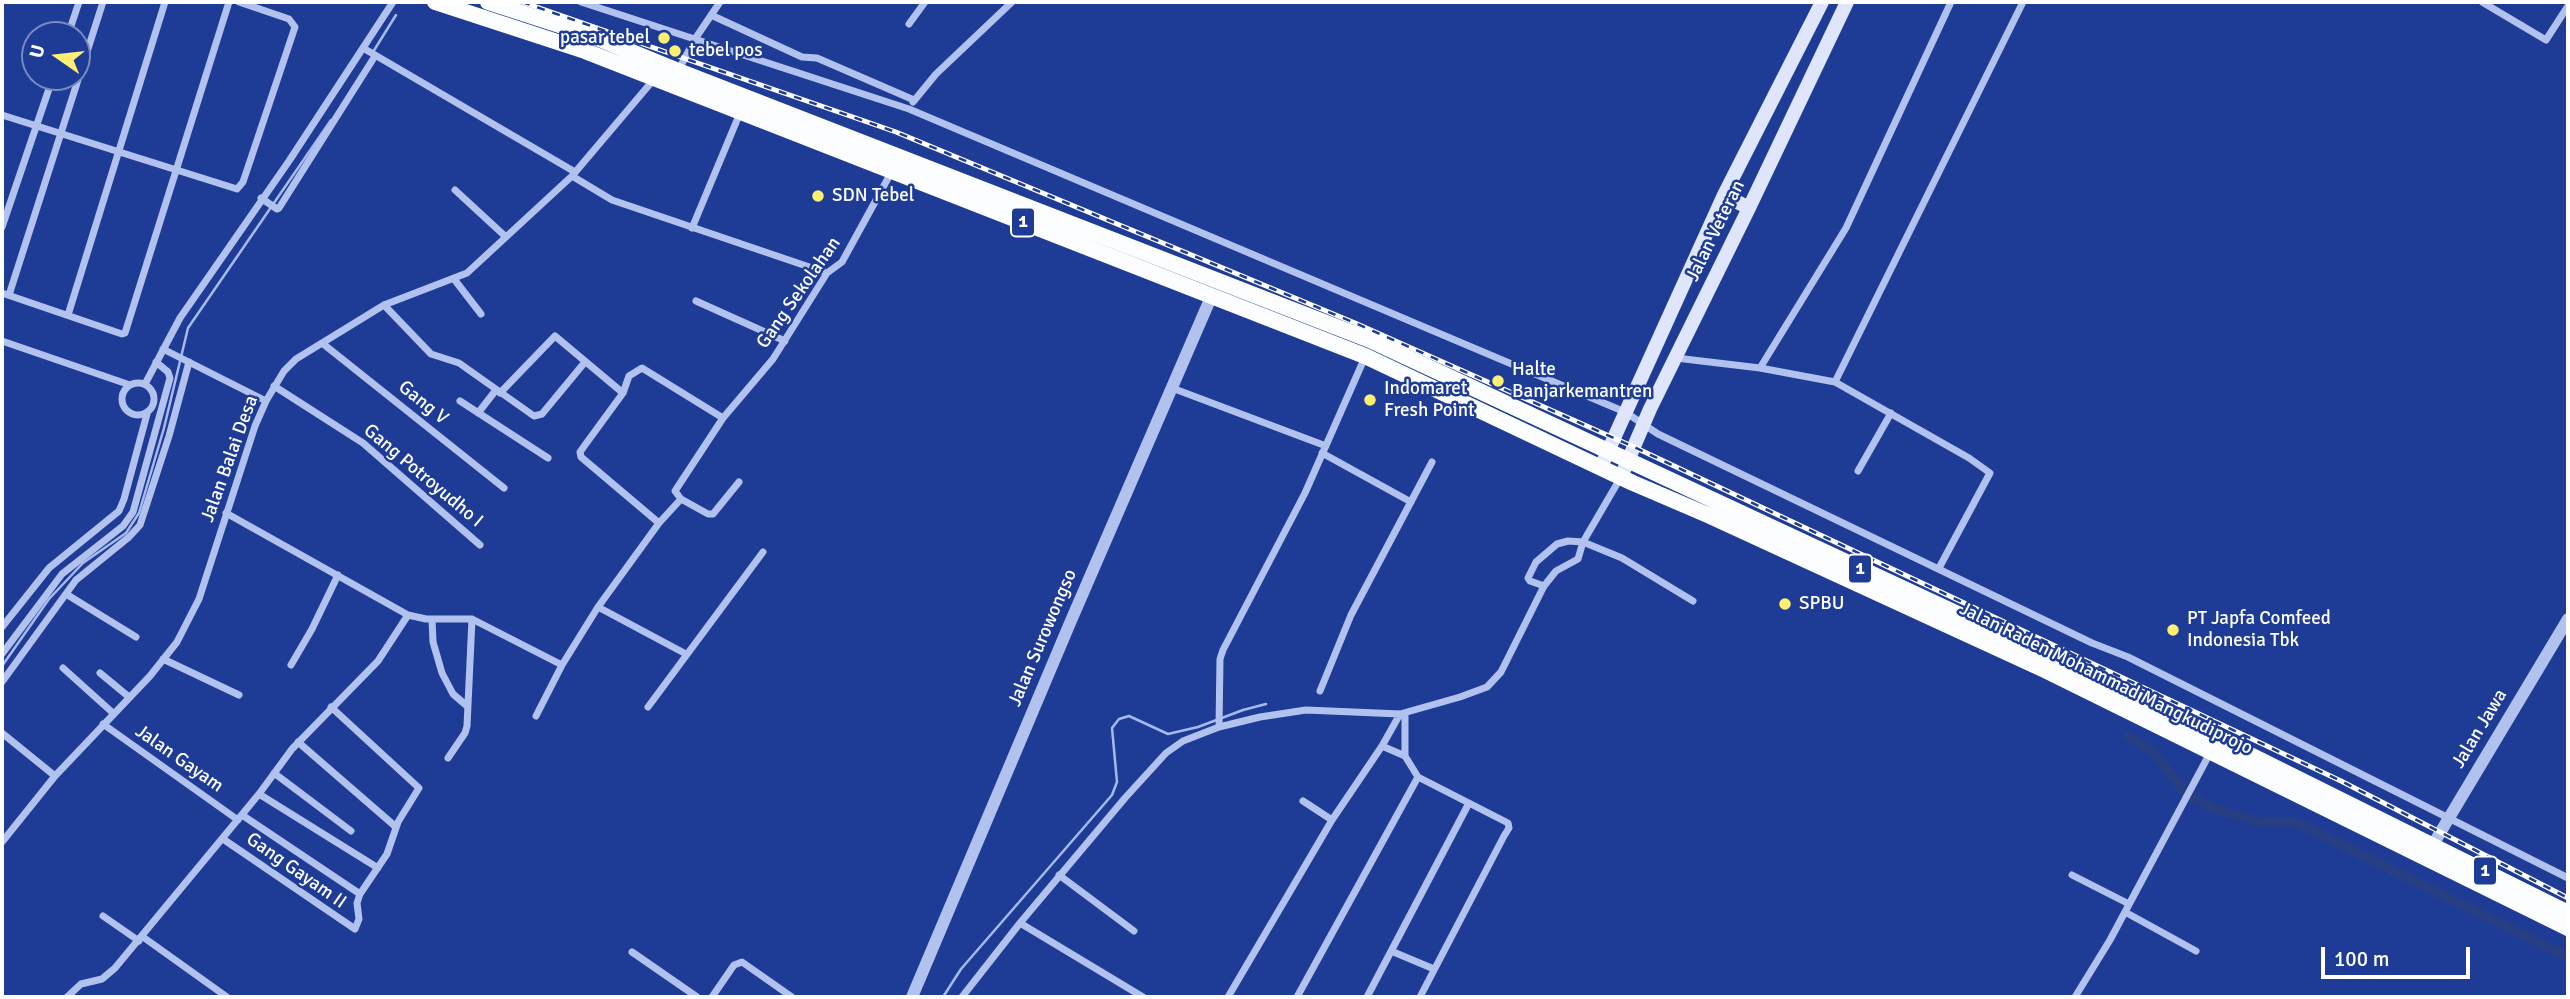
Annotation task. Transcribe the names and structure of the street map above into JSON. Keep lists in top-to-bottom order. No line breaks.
{"streets":{"highway":["1","Jalan Raden Mohammad Mangkudiprojo"],"main road":["Jalan Veteran"],"street":["Gang Sekolahan","Gang V","Jalan Balai Desa","Gang Potroyudho I","Jalan Surowongso","Jalan Jawa","Jalan Gayam","Gang Gayam II"]},"crossings":[["1","Jalan Veteran"],["1","Gang Sekolahan"],["1","Jalan Balai Desa"],["1","Jalan Surowongso"],["1","Jalan Raden Mohammad Mangkudiprojo"],["Jalan Veteran","Jalan Raden Mohammad Mangkudiprojo"],["Gang V","Jalan Balai Desa"],["Jalan Balai Desa","Gang Potroyudho I"],["Jalan Balai Desa","Jalan Gayam"],["Jalan Raden Mohammad Mangkudiprojo","Jalan Jawa"],["Jalan Gayam","Gang Gayam II"]],"places":["pasar tebel","tebel pos","SDN Tebel","Halte Banjarkemantren","Indomaret Fresh Point","SPBU","PT Japfa Comfeed Indonesia Tbk"],"scale_bar":"100 m","north":"left"}
